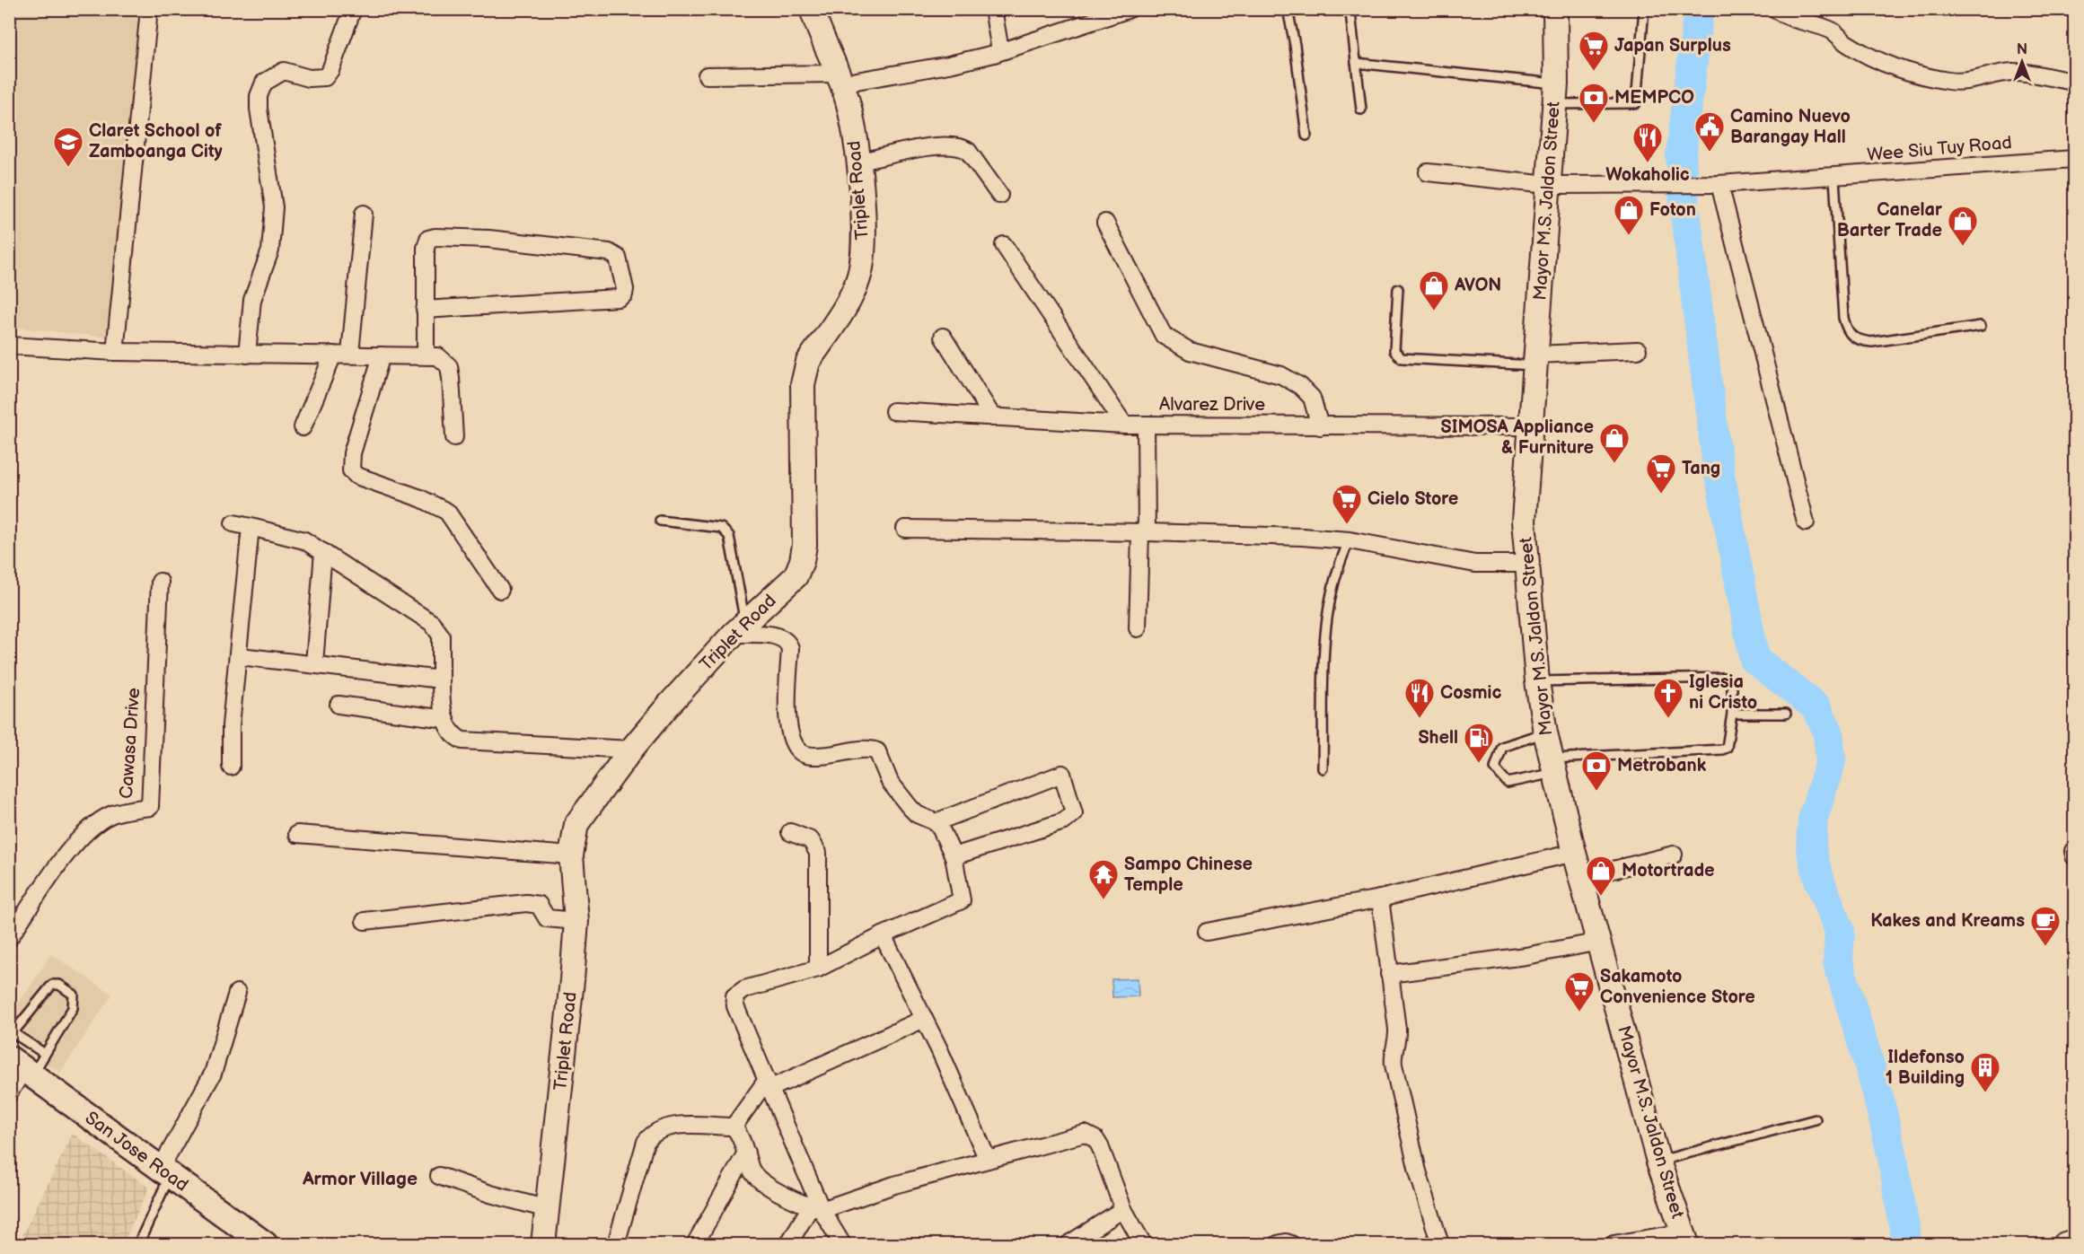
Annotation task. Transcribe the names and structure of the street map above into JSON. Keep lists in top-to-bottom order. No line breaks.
{"streets":{"main road":["San Jose Road"],"street":["Wee Siu Tuy Road","Triplet Road","Mayor M.S. Jaldon Street","Alvarez Drive","Cawasa Drive"]},"crossings":[["Wee Siu Tuy Road","Mayor M.S. Jaldon Street"],["Mayor M.S. Jaldon Street","Alvarez Drive"]],"districts":["Armor Village"],"places":{"supermarket":["Japan Surplus","Tang","Cielo Store","Sakamoto Convenience Store"],"bank":["MEMPCO","Metrobank"],"public building":["Camino Nuevo Barangay Hall"],"restaurant":["Wokaholic","Cosmic"],"school or university":["Claret School of Zamboanga City"],"shop":["Foton","Canelar Barter Trade","AVON","SIMOSA Appliance & Furniture","Motortrade"],"church":["Iglesia ni Cristo"],"fuel station":["Shell"],"temple":["Sampo Chinese Temple"],"cafe":["Kakes and Kreams"],"building":["Ildefonso 1 Building"]},"north":"top"}
